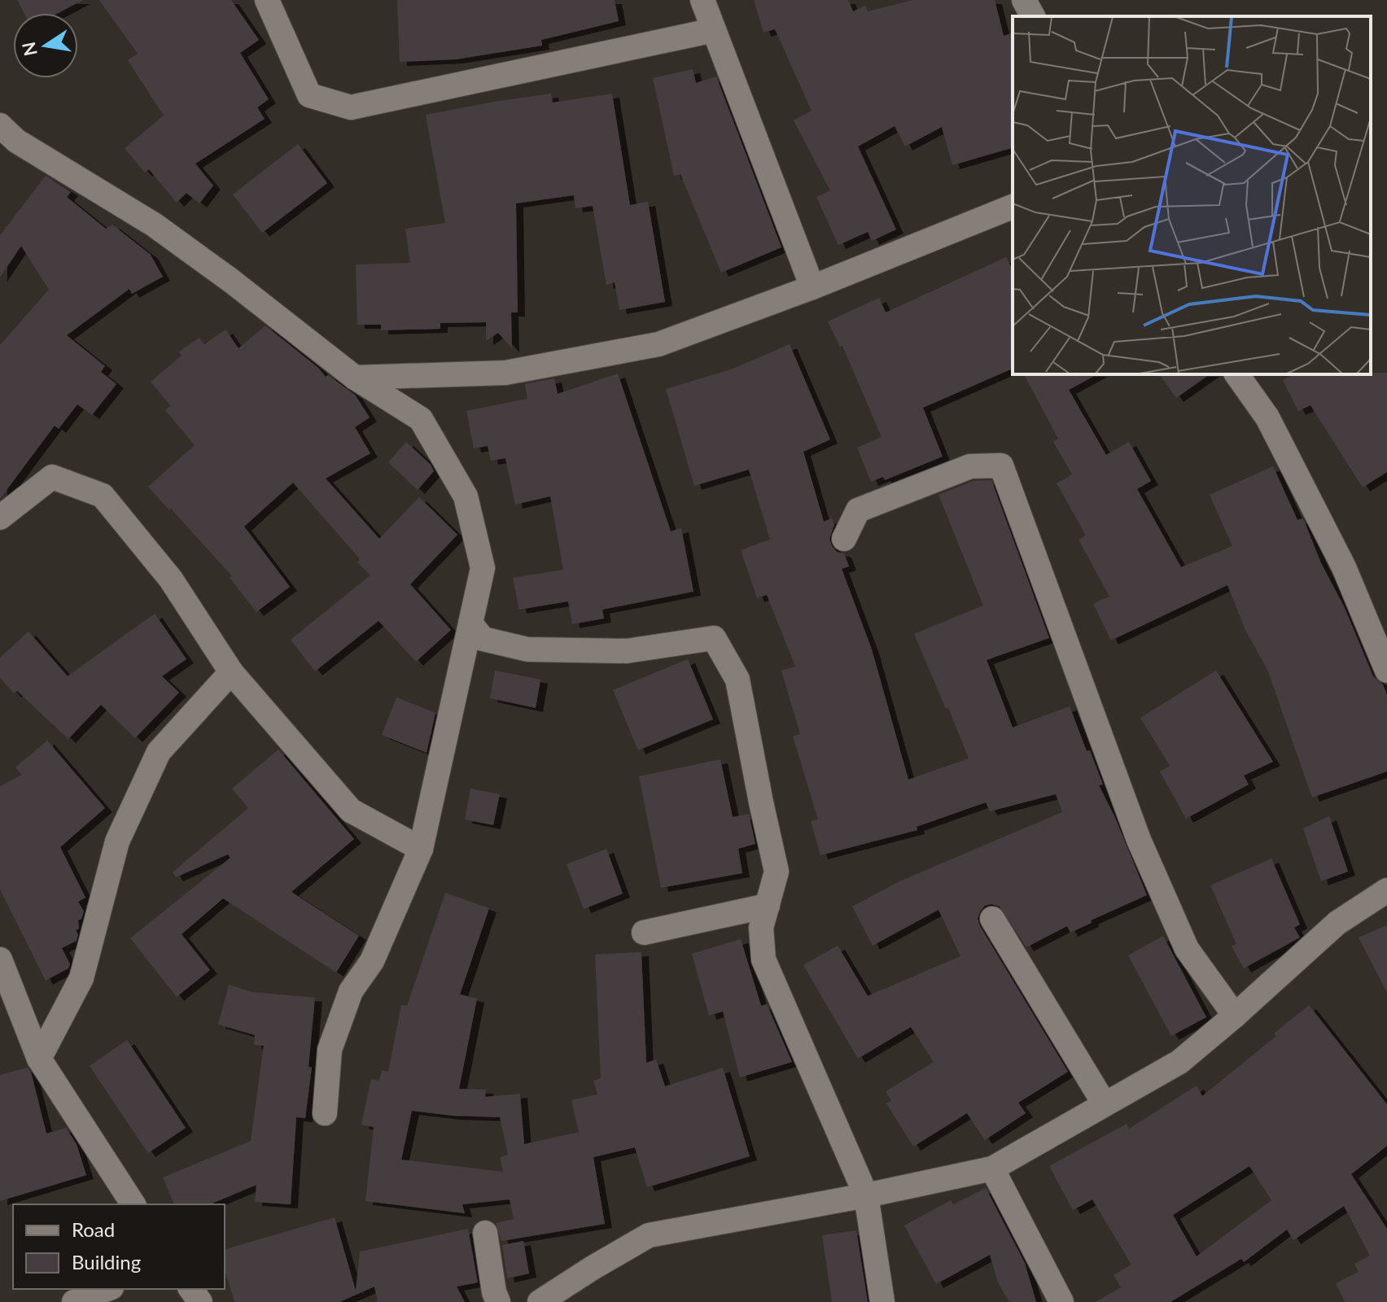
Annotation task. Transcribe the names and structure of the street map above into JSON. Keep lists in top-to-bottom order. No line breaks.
{"legend":["Road","Building"],"north":"left"}
